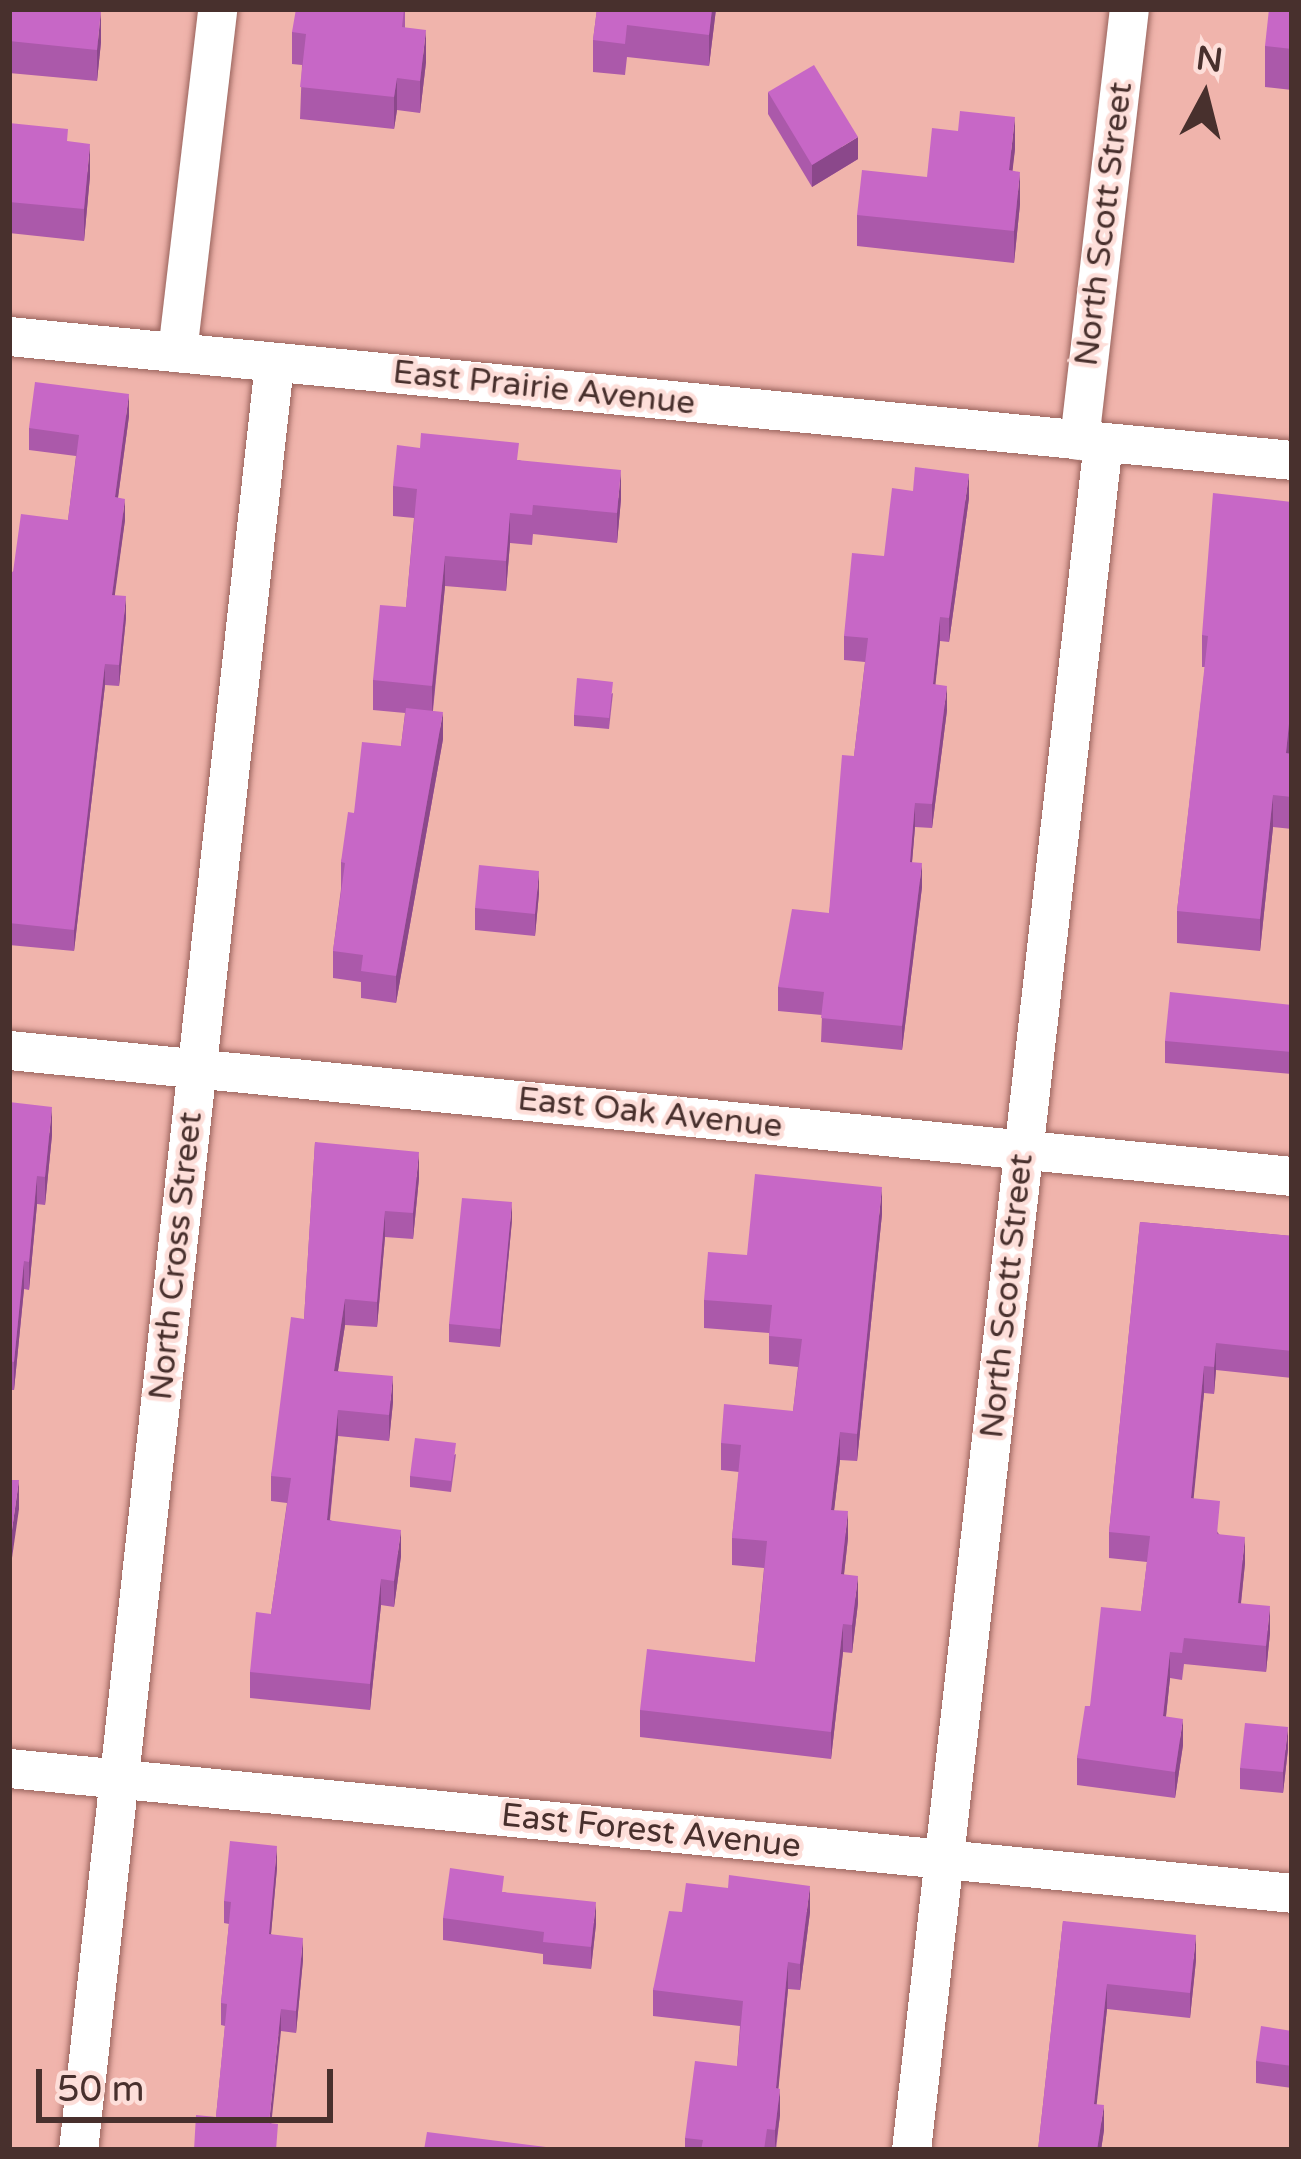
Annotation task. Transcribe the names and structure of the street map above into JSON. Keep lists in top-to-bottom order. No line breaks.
{"streets":{"street":["North Scott Street","East Prairie Avenue","East Oak Avenue","North Cross Street","East Forest Avenue"]},"crossings":[["North Scott Street","East Prairie Avenue"],["North Scott Street","East Oak Avenue"],["North Scott Street","East Forest Avenue"],["East Prairie Avenue","North Cross Street"],["East Oak Avenue","North Cross Street"],["North Cross Street","East Forest Avenue"]],"scale_bar":"50 m","north":"top"}
